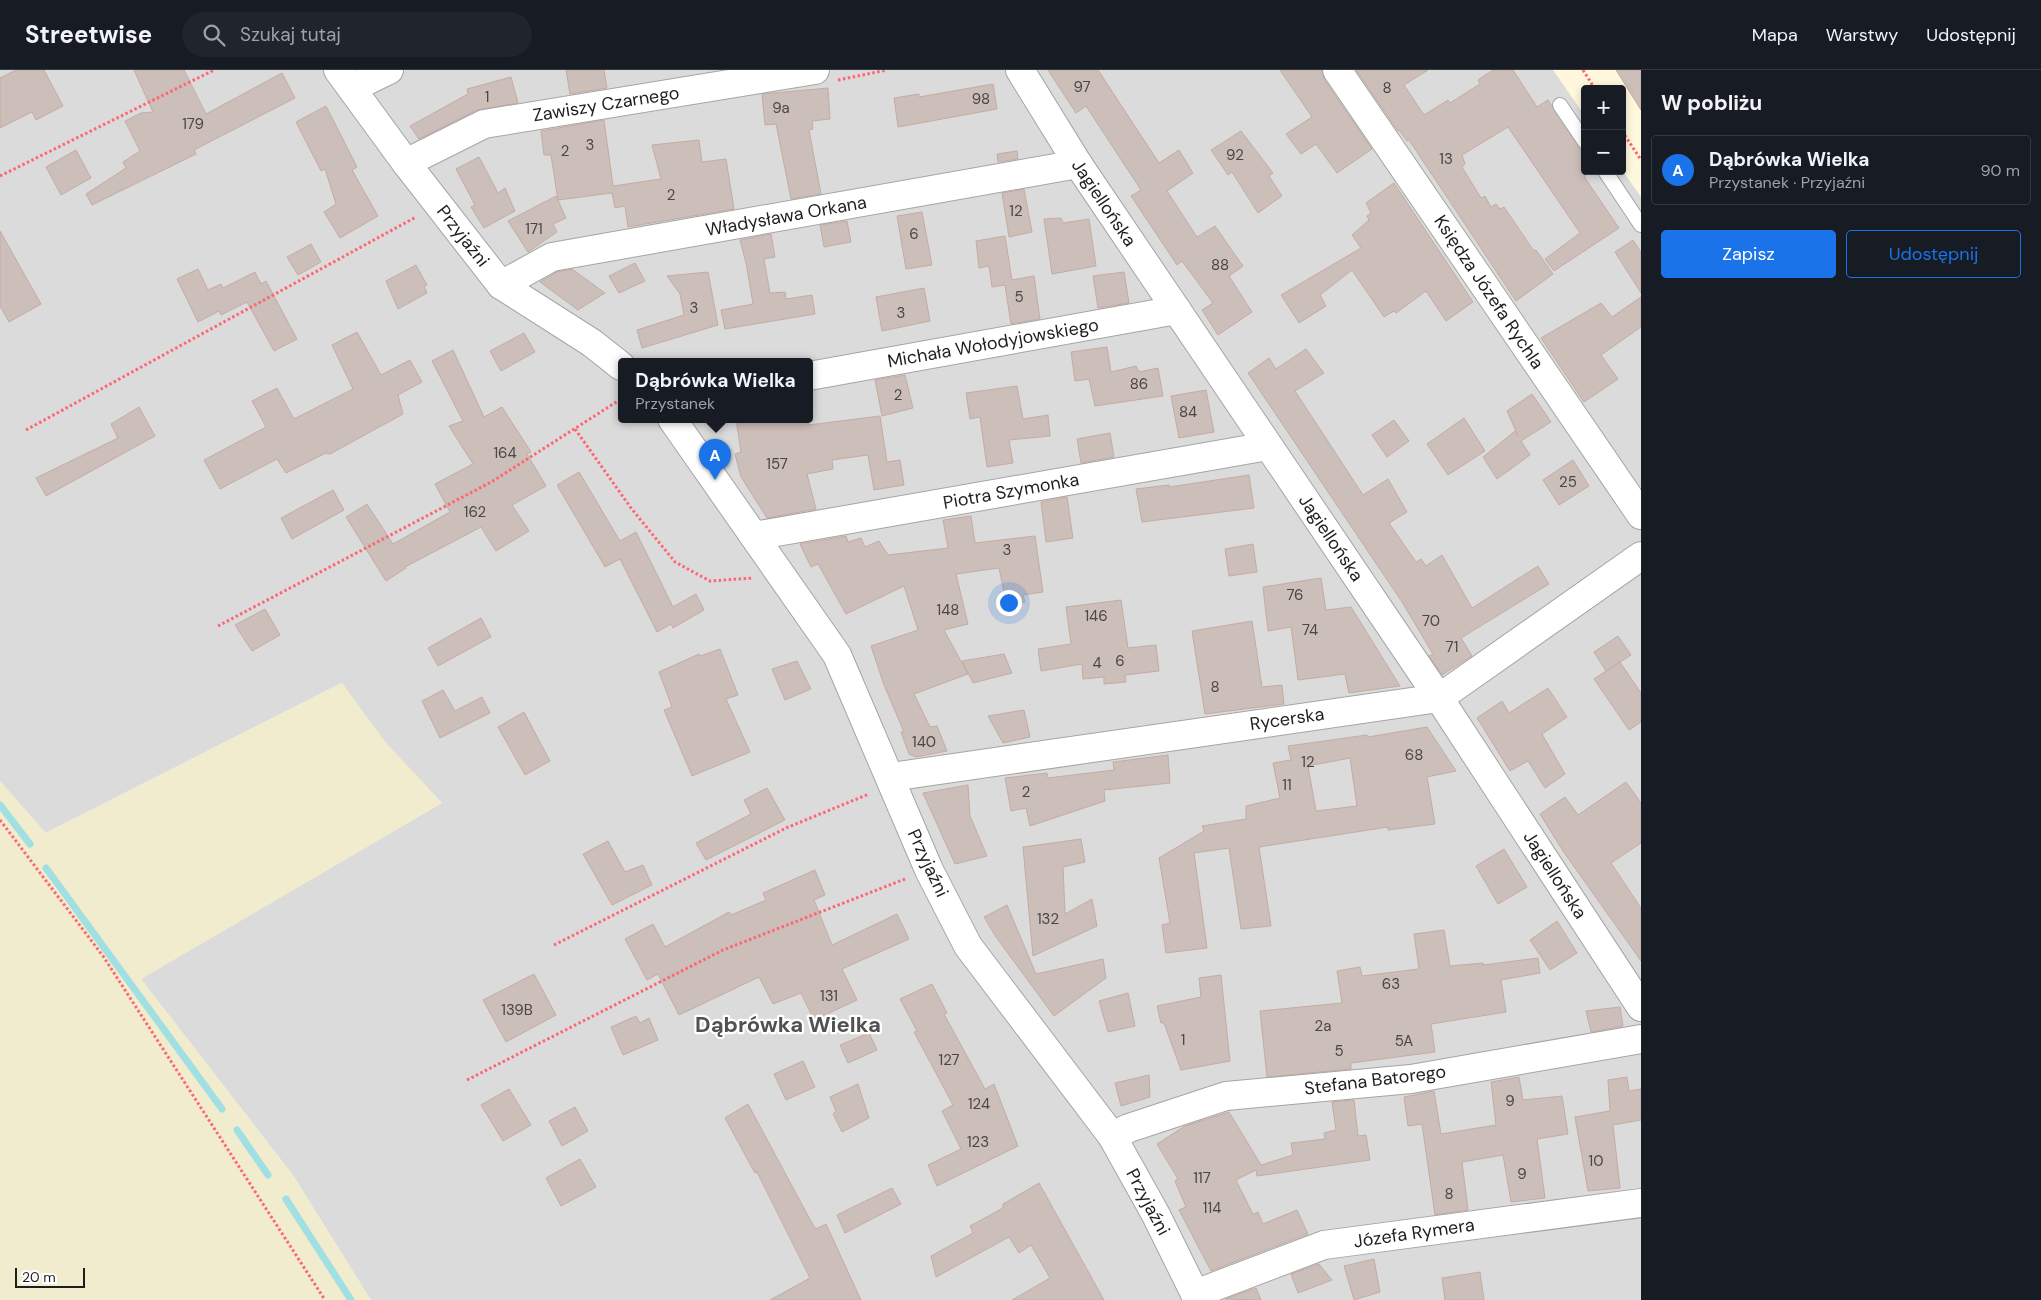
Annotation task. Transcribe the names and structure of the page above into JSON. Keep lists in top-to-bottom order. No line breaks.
{"streets":{"street":["Zawiszy Czarnego","Jagiellońska","Władysława Orkana","Przyjaźni","Księdza Józefa Rychla","Michała Wołodyjowskiego","Piotra Szymonka","Rycerska","Stefana Batorego","Józefa Rymera"]},"crossings":[["Zawiszy Czarnego","Przyjaźni"],["Jagiellońska","Władysława Orkana"],["Jagiellońska","Michała Wołodyjowskiego"],["Jagiellońska","Piotra Szymonka"],["Jagiellońska","Rycerska"],["Władysława Orkana","Przyjaźni"],["Przyjaźni","Piotra Szymonka"],["Przyjaźni","Rycerska"],["Przyjaźni","Stefana Batorego"],["Przyjaźni","Józefa Rymera"]],"districts":["Dąbrówka Wielka"],"house_numbers":["97","8","1","98","9a","179","3","2","92","13","2","12","171","6","88","5","3","3","86","2","84","164","157","25","162","3","76","148","146","70","74","71","6","4","8","140","68","12","11","2","132","63","131","139B","2a","1","5A","5","127","9","124","123","10","9","117","8","114"],"scale_bar":"20 m","page":{"header":"Streetwise","search":"Szukaj tutaj","nav":["Mapa","Warstwy","Udostępnij"],"heading":"W pobliżu","map_buttons":["+","−"],"list":[{"mark":"A","name":"Dąbrówka Wielka","note":"Przystanek · Przyjaźni","value":"90 m"}],"buttons":["Zapisz","Udostępnij"],"popup":["Dąbrówka Wielka","Przystanek"],"pins":"A","scale":"20 m"}}
